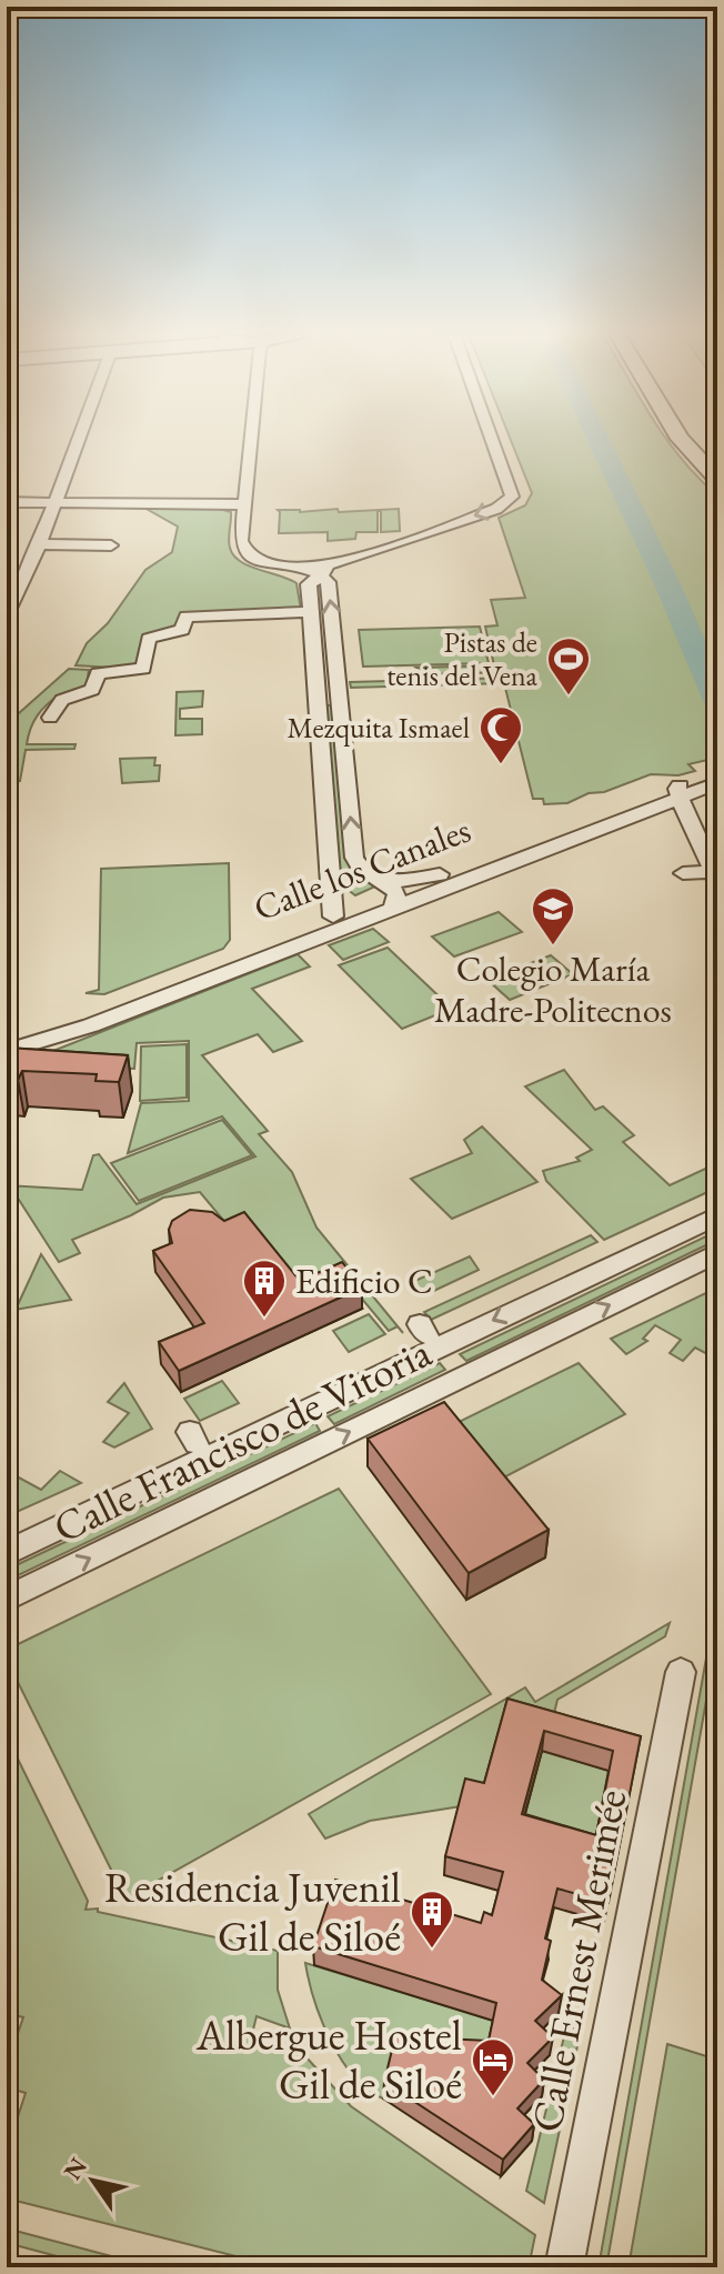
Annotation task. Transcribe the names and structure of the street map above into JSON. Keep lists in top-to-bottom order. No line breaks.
{"streets":{"street":["Calle los Canales","Calle Francisco de Vitoria","Calle Ernest Merimée"]},"places":{"sports":["Pistas de tenis del Vena"],"mosque":["Mezquita Ismael"],"school or university":["Colegio María Madre-Politecnos"],"building":["Edificio C","Residencia Juvenil Gil de Siloé"],"hotel":["Albergue Hostel Gil de Siloé"]},"north":"top left"}
